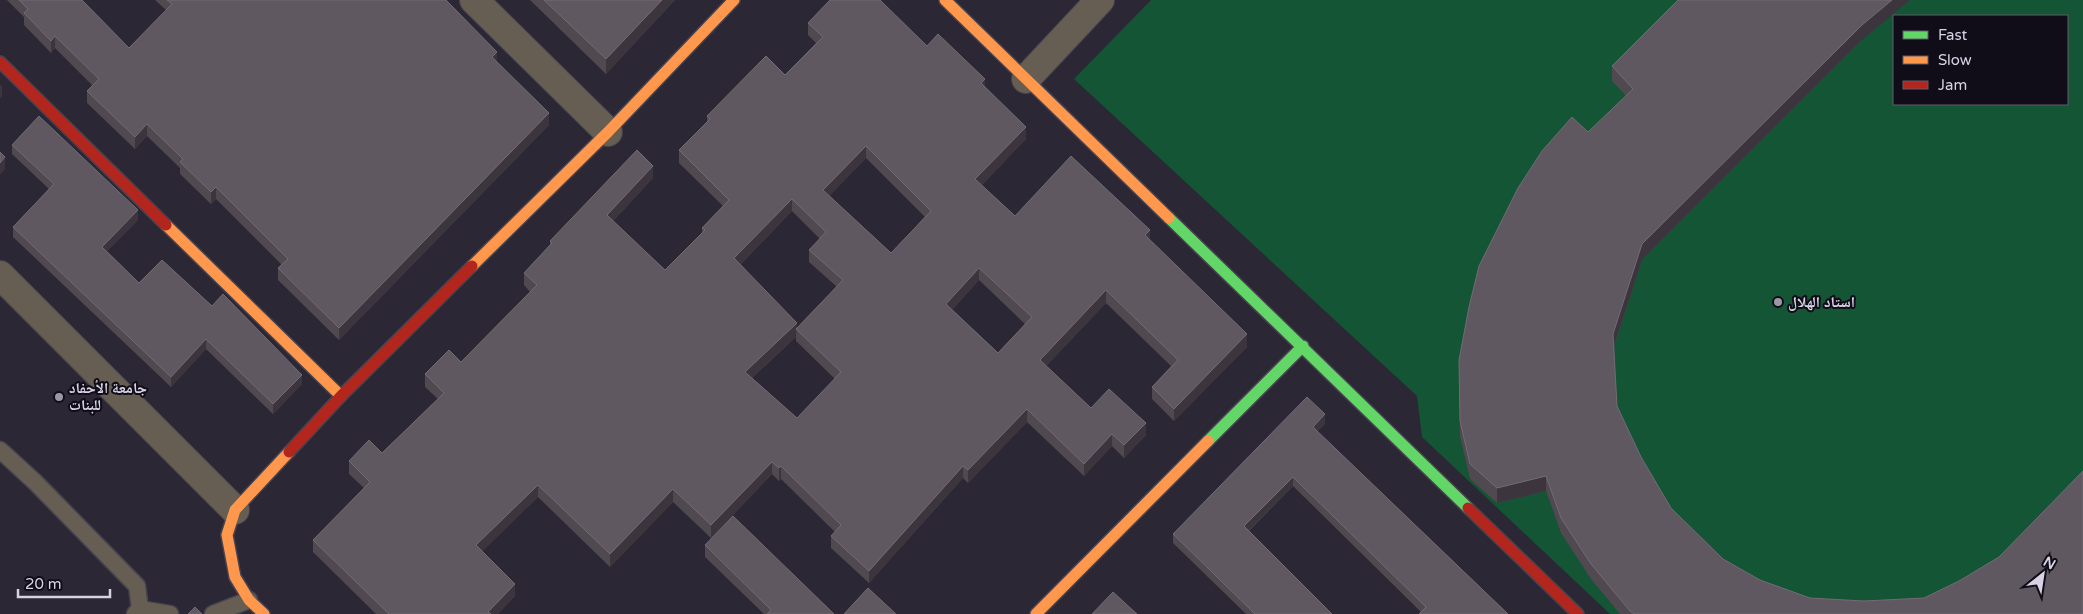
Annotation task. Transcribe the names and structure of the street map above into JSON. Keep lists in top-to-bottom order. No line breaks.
{"places":["استاد الهلال","جامعة الأحفاد للبنات"],"legend":["Fast","Slow","Jam"],"scale_bar":"20 m","north":"top right"}
